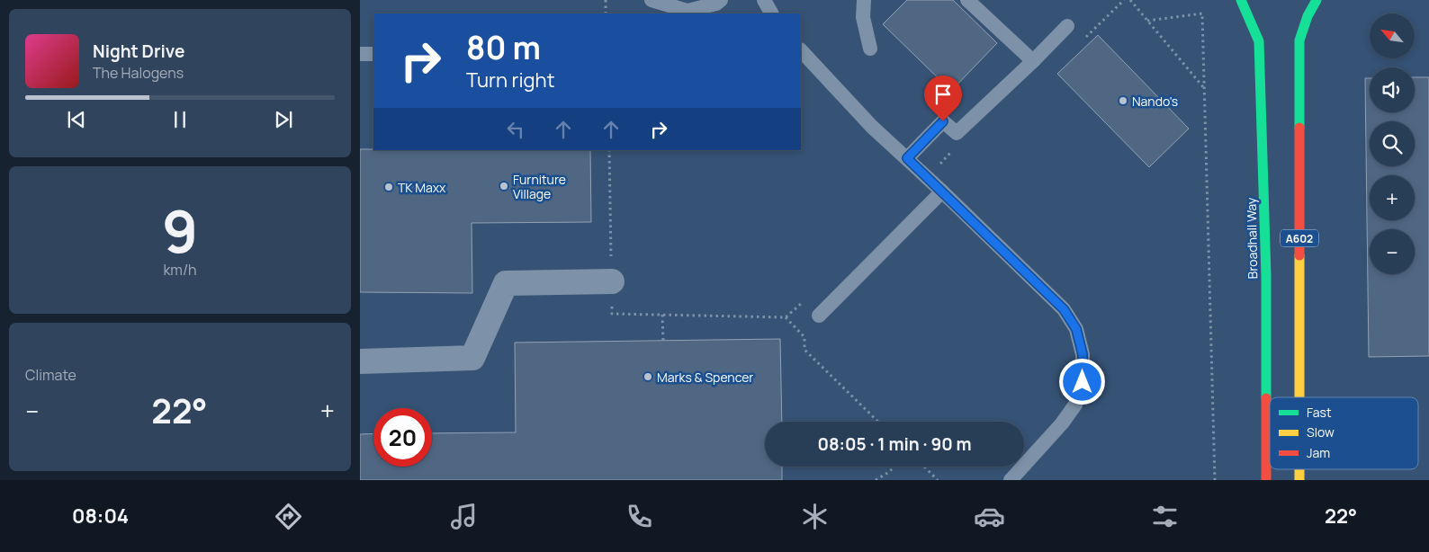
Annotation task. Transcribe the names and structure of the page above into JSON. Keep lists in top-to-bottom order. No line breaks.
{"streets":{"highway":["Broadhall Way","A602"]},"places":["Nando's","Furniture Village","TK Maxx","Marks & Spencer"],"legend":["Fast","Slow","Jam"],"north":"top left","page":{"map_buttons":["+","−"],"turn":["80 m","Turn right"],"song":["Night Drive","The Halogens"],"tile":[["9","km/h"],"Climate"],"heat":["−","22°","+"],"limit":"20","trip":"08:05 · 1 min · 90 m","tabs":["08:04","22°"]}}
